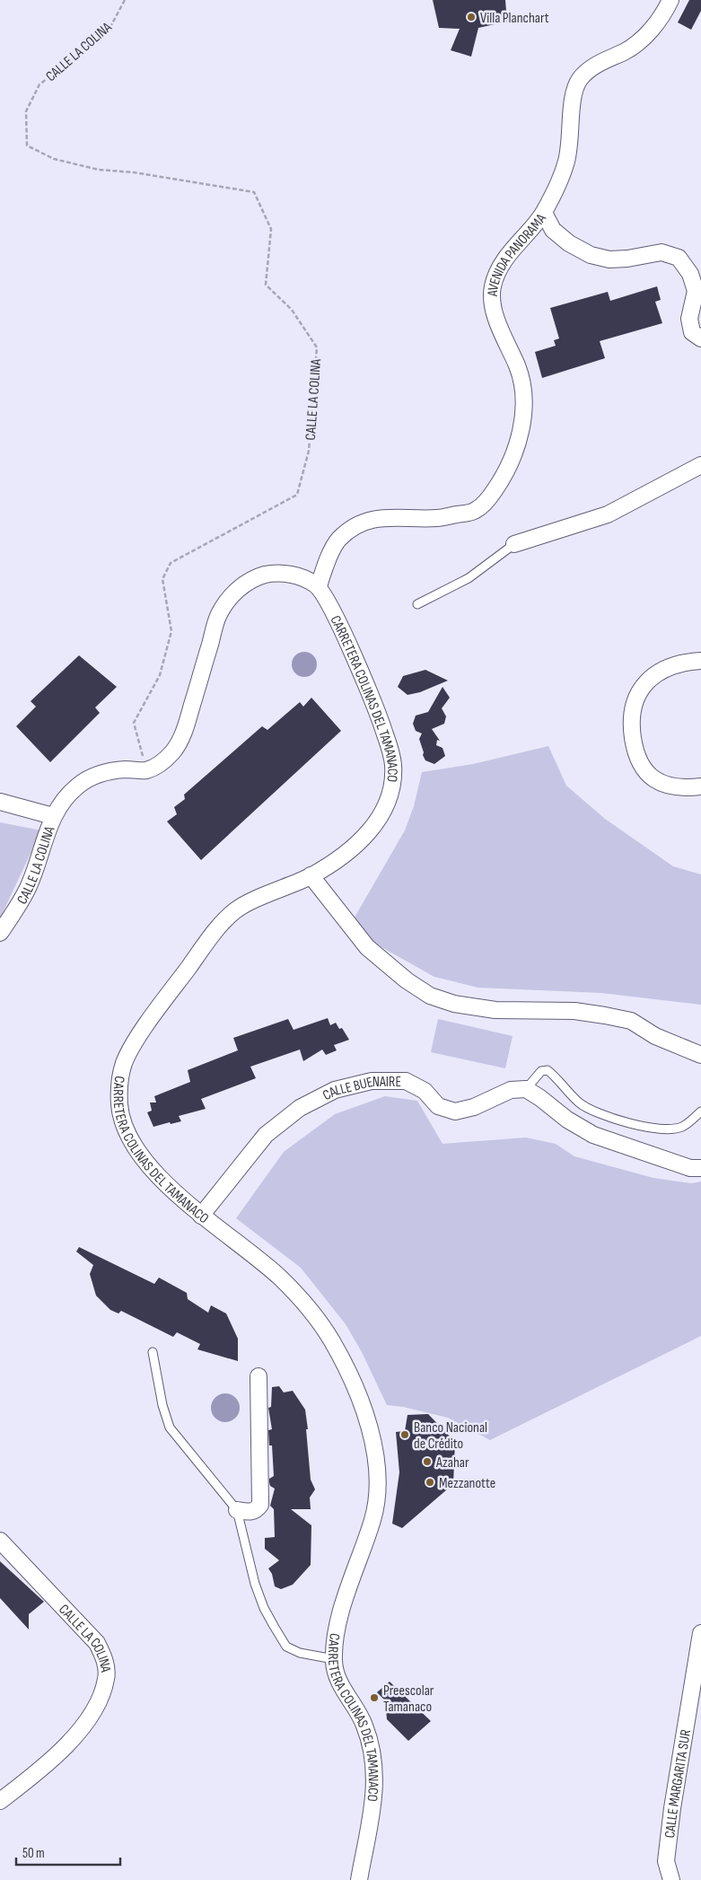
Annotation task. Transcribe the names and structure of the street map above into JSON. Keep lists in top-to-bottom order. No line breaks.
{"streets":{"street":["CALLE LA COLINA","AVENIDA PANORAMA","CARRETERA COLINAS DEL TAMANACO","CALLE BUENAIRE","CALLE MARGARITA SUR"]},"crossings":[["AVENIDA PANORAMA","CARRETERA COLINAS DEL TAMANACO"],["CARRETERA COLINAS DEL TAMANACO","CALLE BUENAIRE"]],"places":["Villa Planchart","Banco Nacional de Crédito","Azahar","Mezzanotte","Preescolar Tamanaco"],"scale_bar":"50 m"}
